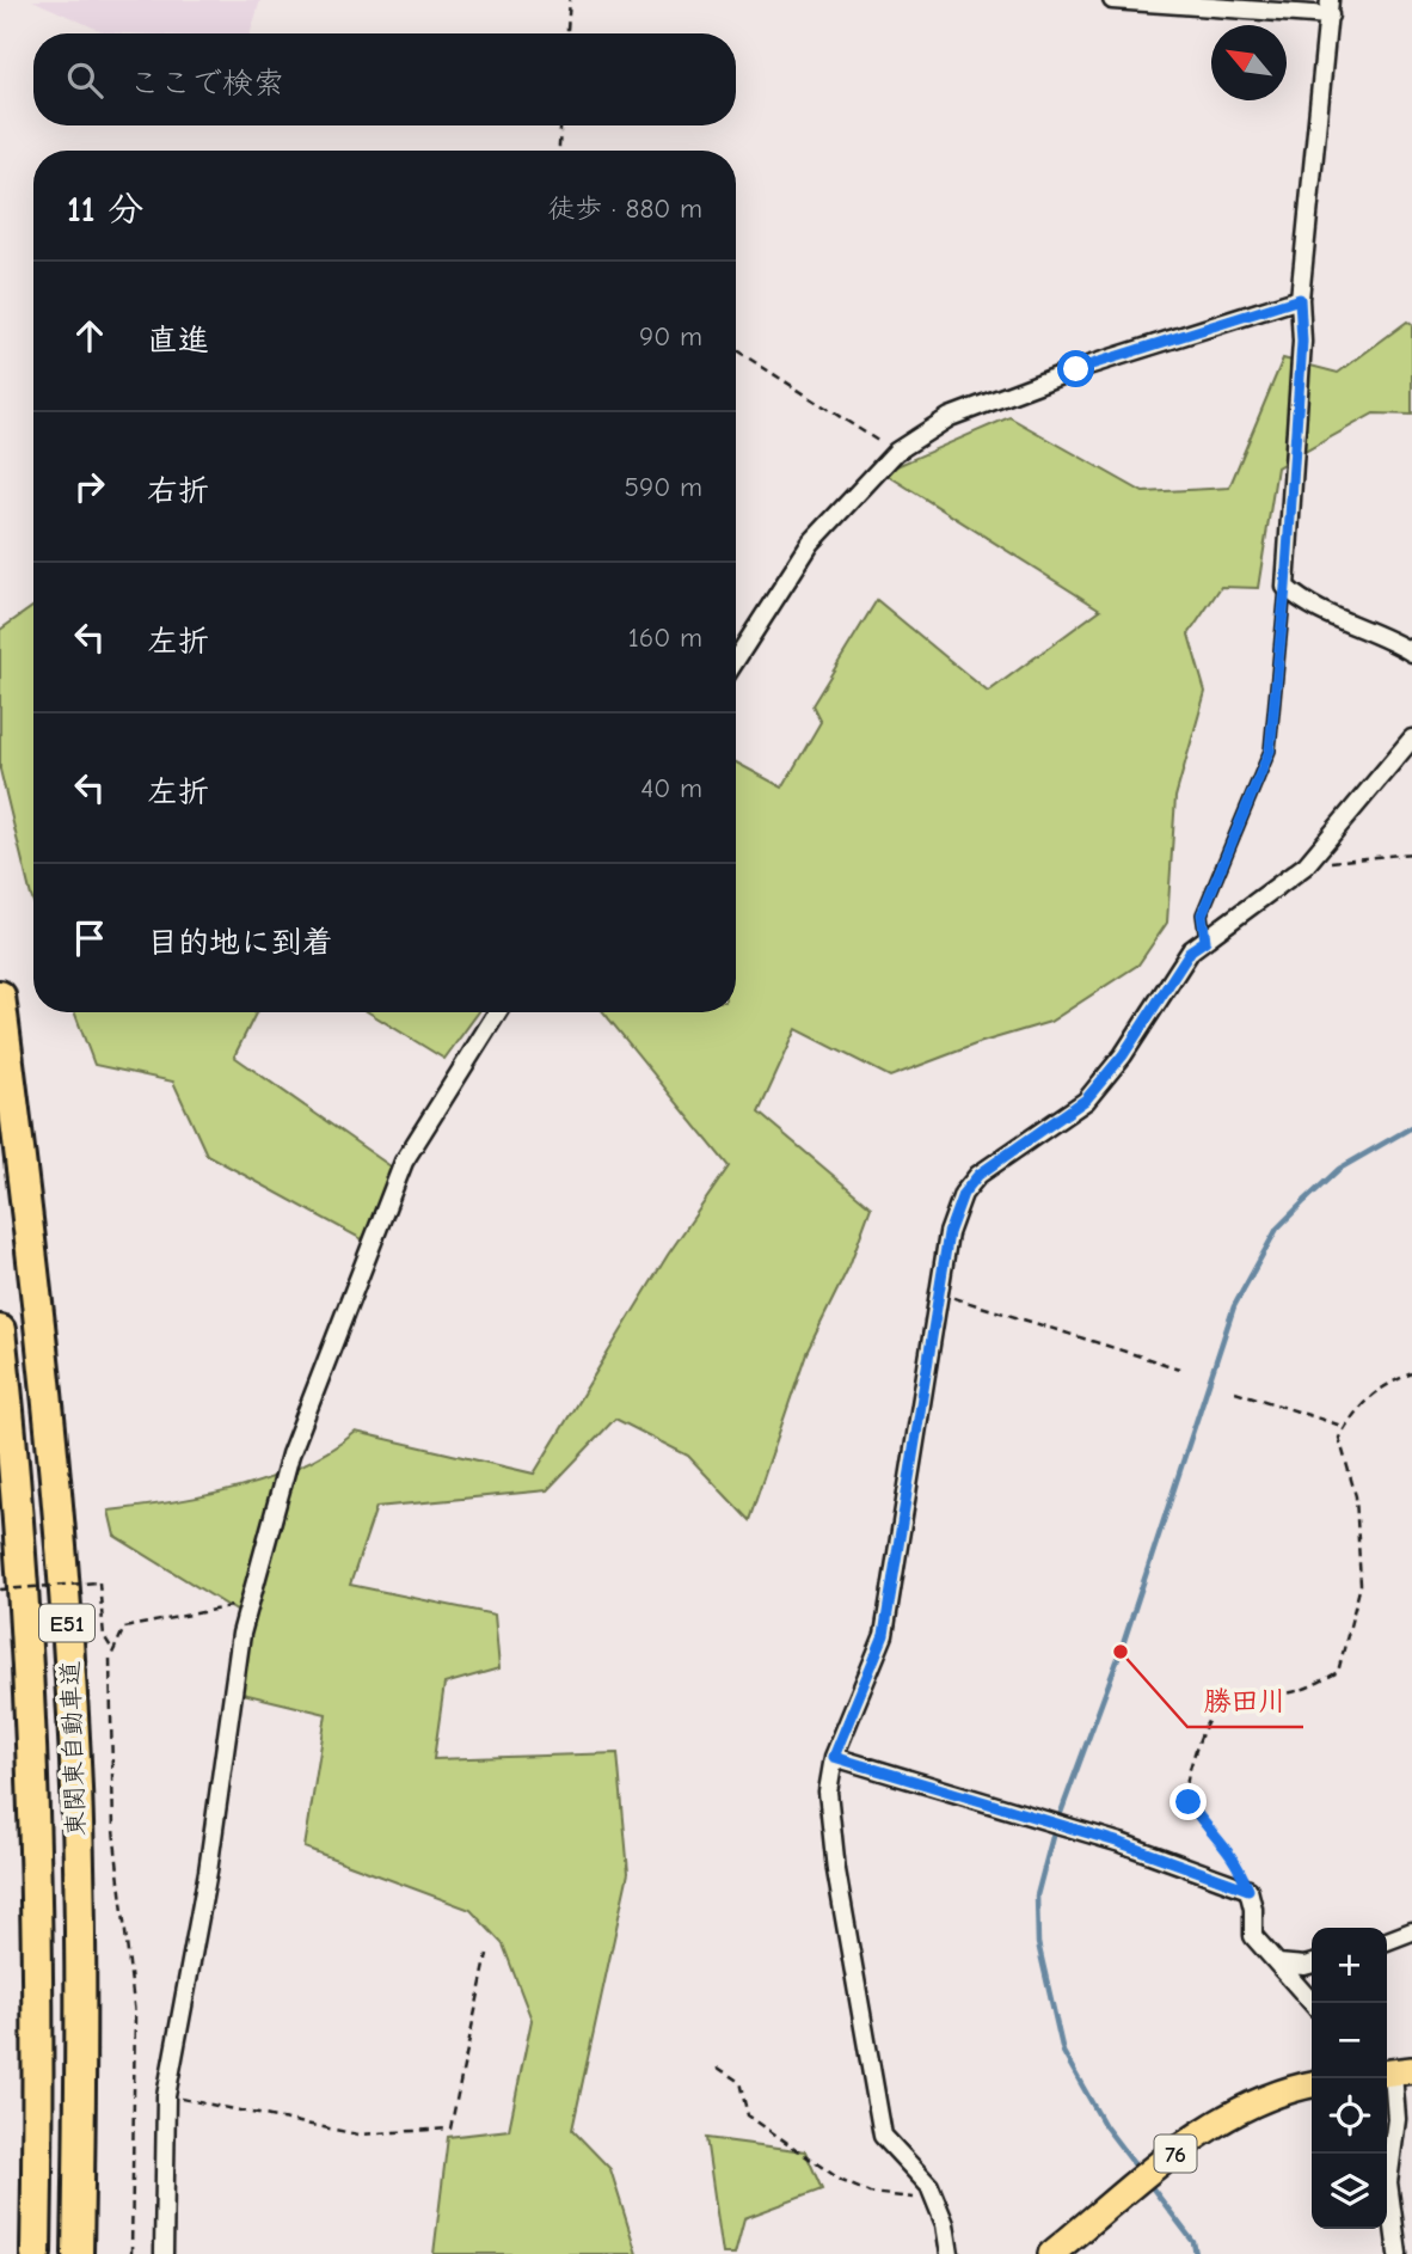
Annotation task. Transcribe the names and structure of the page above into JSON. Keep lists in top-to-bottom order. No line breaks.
{"streets":{"highway":["E51","東関東自動車道"],"main road":["76"]},"places":["勝田川"],"north":"top left","page":{"search":"ここで検索","heading":["11 分","徒歩 · 880 m"],"list":[["直進","90 m"],["右折","590 m"],["左折","160 m"],["左折","40 m"],"目的地に到着"],"map_buttons":["+","−"]}}
